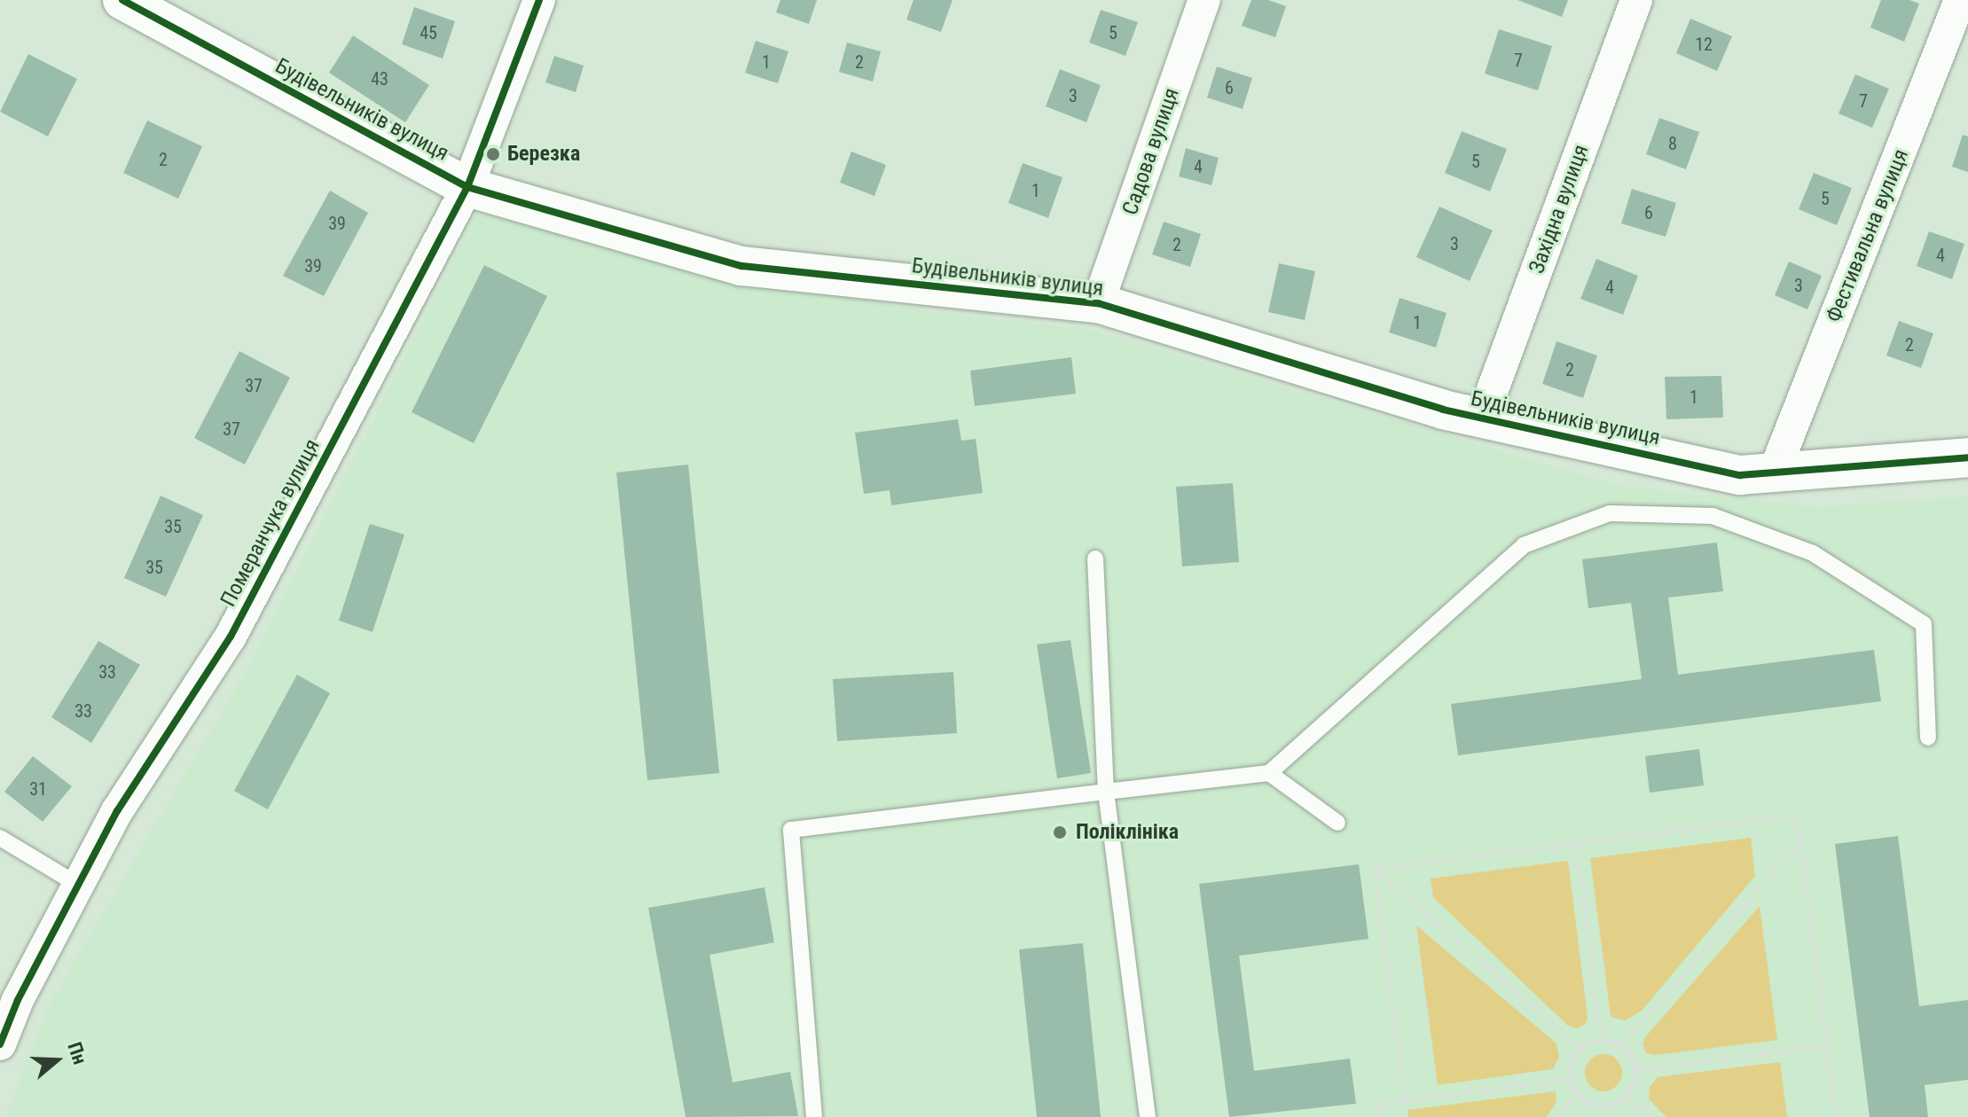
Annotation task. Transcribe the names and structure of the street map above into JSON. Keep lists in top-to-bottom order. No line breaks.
{"streets":{"street":["Будівельників вулиця","Садова вулиця","Західна вулиця","Фестивальна вулиця","Померанчука вулиця"]},"crossings":[["Будівельників вулиця","Садова вулиця"],["Будівельників вулиця","Західна вулиця"],["Будівельників вулиця","Фестивальна вулиця"],["Будівельників вулиця","Померанчука вулиця"]],"places":["Березка","Поліклініка"],"house_numbers":["45","5","12","7","1","2","43","6","3","7","8","2","5","4","1","5","6","39","3","2","4","39","3","4","1","2","2","37","1","37","35","35","33","33","31"],"north":"right"}
